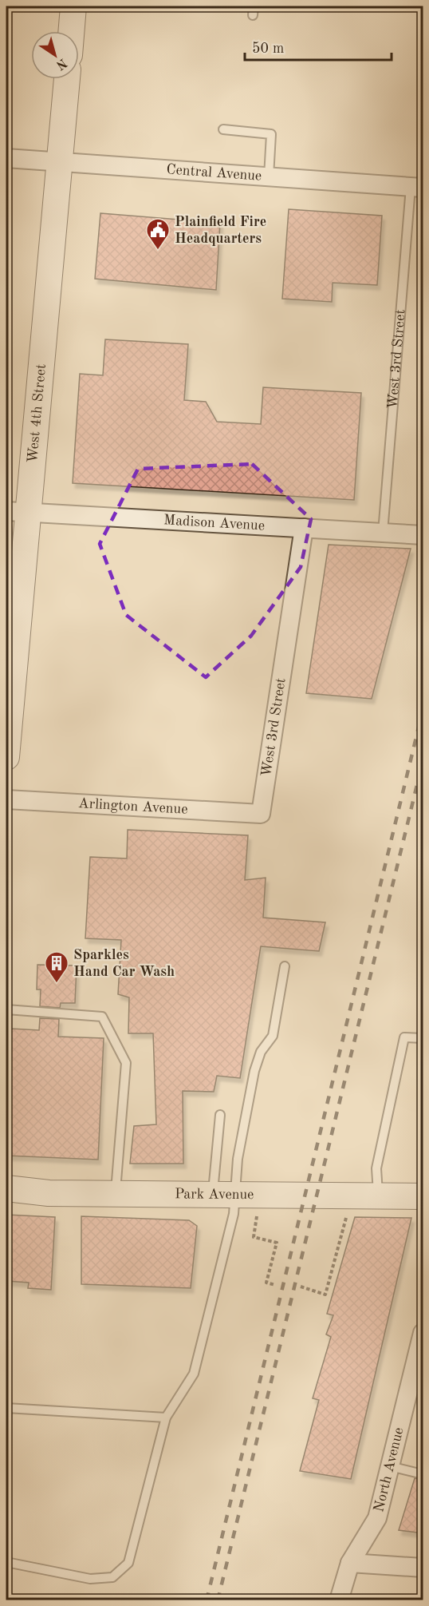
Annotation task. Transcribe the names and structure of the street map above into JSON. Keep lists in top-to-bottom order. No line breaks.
{"streets":{"main road":["West 4th Street","Park Avenue"],"street":["Central Avenue","West 3rd Street","Madison Avenue","Arlington Avenue","North Avenue"]},"crossings":[["Central Avenue","West 3rd Street"],["Central Avenue","West 4th Street"],["West 3rd Street","Madison Avenue"],["West 3rd Street","Arlington Avenue"],["West 4th Street","Madison Avenue"]],"places":{"public building":["Plainfield Fire Headquarters"],"building":["Sparkles Hand Car Wash"]},"scale_bar":"50 m","north":"bottom right"}
